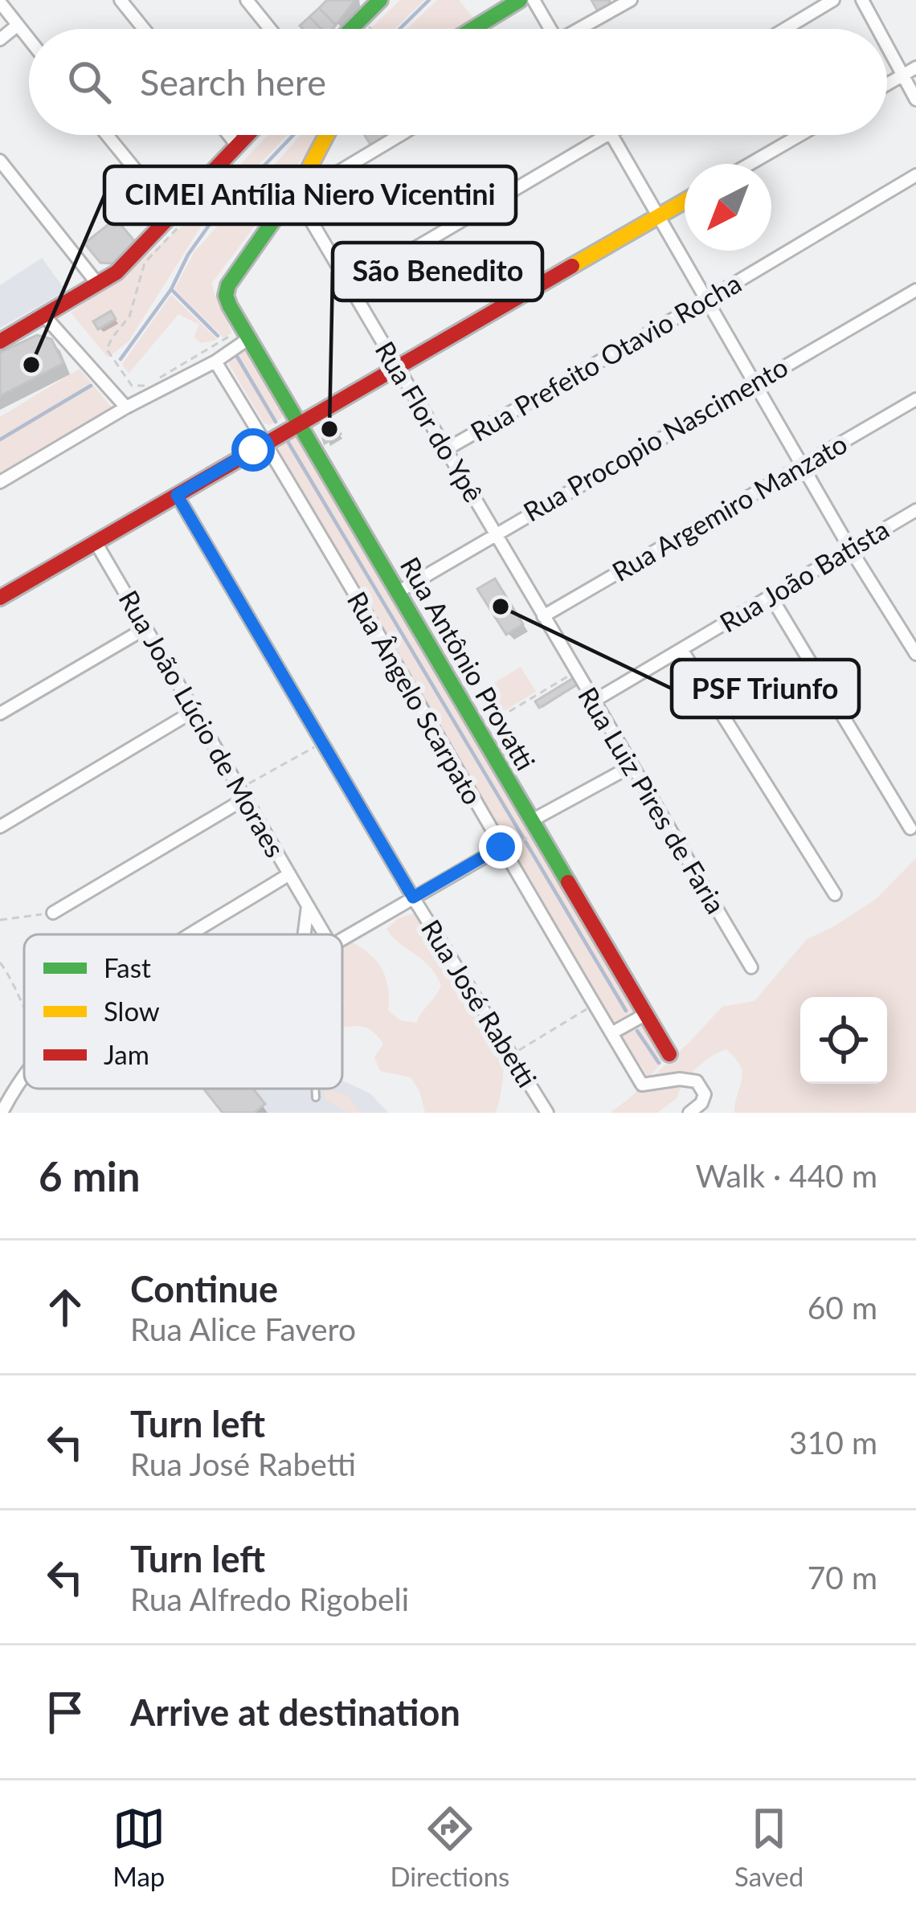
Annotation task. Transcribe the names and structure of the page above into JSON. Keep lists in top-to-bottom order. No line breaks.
{"streets":{"street":["Rua Prefeito Otavio Rocha","Rua Flor do Ypê","Rua Procopio Nascimento","Rua Argemiro Manzato","Rua João Batista","Rua Antônio Provatti","Rua Ângelo Scarpato","Rua João Lúcio de Moraes","Rua Luiz Pires de Faria","Rua José Rabetti"]},"crossings":[["Rua Prefeito Otavio Rocha","Rua Flor do Ypê"],["Rua Flor do Ypê","Rua Procopio Nascimento"],["Rua Flor do Ypê","Rua Antônio Provatti"],["Rua Flor do Ypê","Rua Luiz Pires de Faria"],["Rua Procopio Nascimento","Rua Antônio Provatti"],["Rua Procopio Nascimento","Rua Luiz Pires de Faria"],["Rua Argemiro Manzato","Rua Luiz Pires de Faria"],["Rua João Batista","Rua Luiz Pires de Faria"]],"places":["CIMEI Antília Niero Vicentini","São Benedito","PSF Triunfo"],"legend":["Fast","Slow","Jam"],"north":"bottom left","page":{"search":"Search here","heading":["6 min","Walk · 440 m"],"list":[["Continue","Rua Alice Favero","60 m"],["Turn left","Rua José Rabetti","310 m"],["Turn left","Rua Alfredo Rigobeli","70 m"],"Arrive at destination"],"nav":["Map","Directions","Saved"]}}
